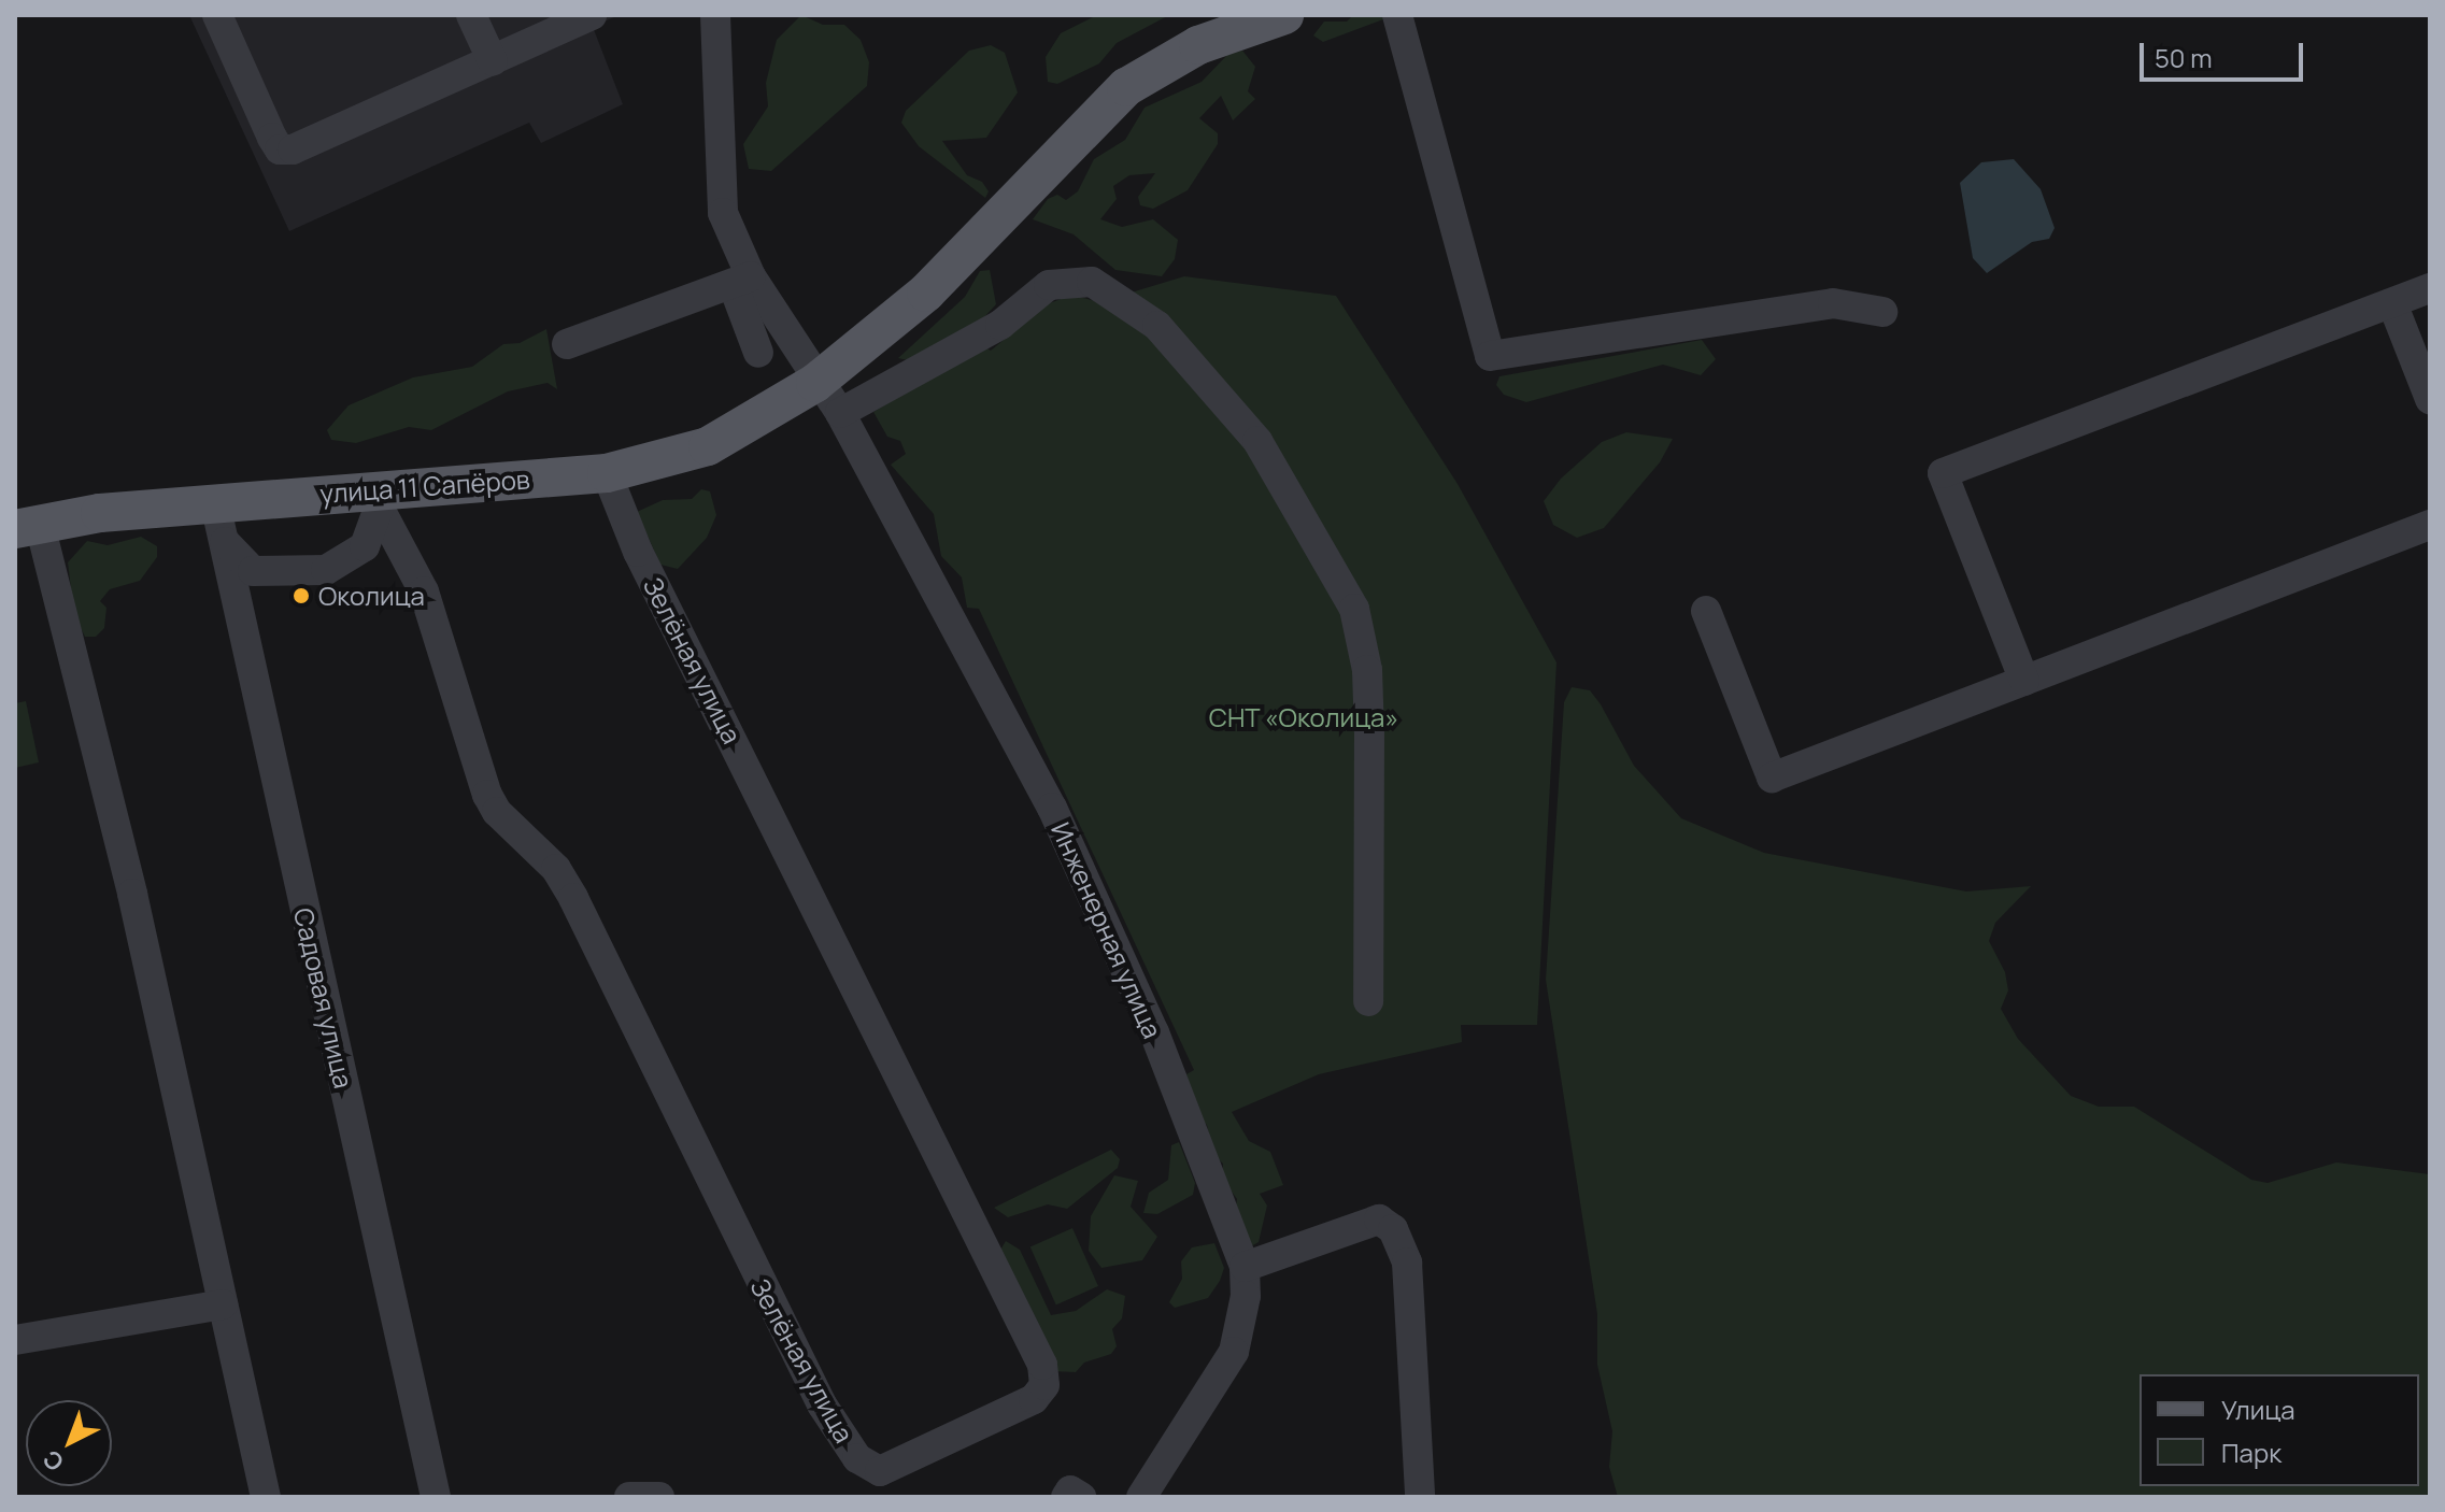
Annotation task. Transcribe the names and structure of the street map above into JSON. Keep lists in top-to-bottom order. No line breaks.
{"streets":{"main road":["улица 11 Сапёров"],"street":["Зелёная улица","Инженерная улица","Садовая улица"]},"crossings":[["улица 11 Сапёров","Зелёная улица"],["улица 11 Сапёров","Инженерная улица"],["улица 11 Сапёров","Садовая улица"]],"parks":["СНТ «Околица»"],"places":["Околица"],"legend":["Улица","Парк"],"scale_bar":"50 m","north":"bottom left"}
